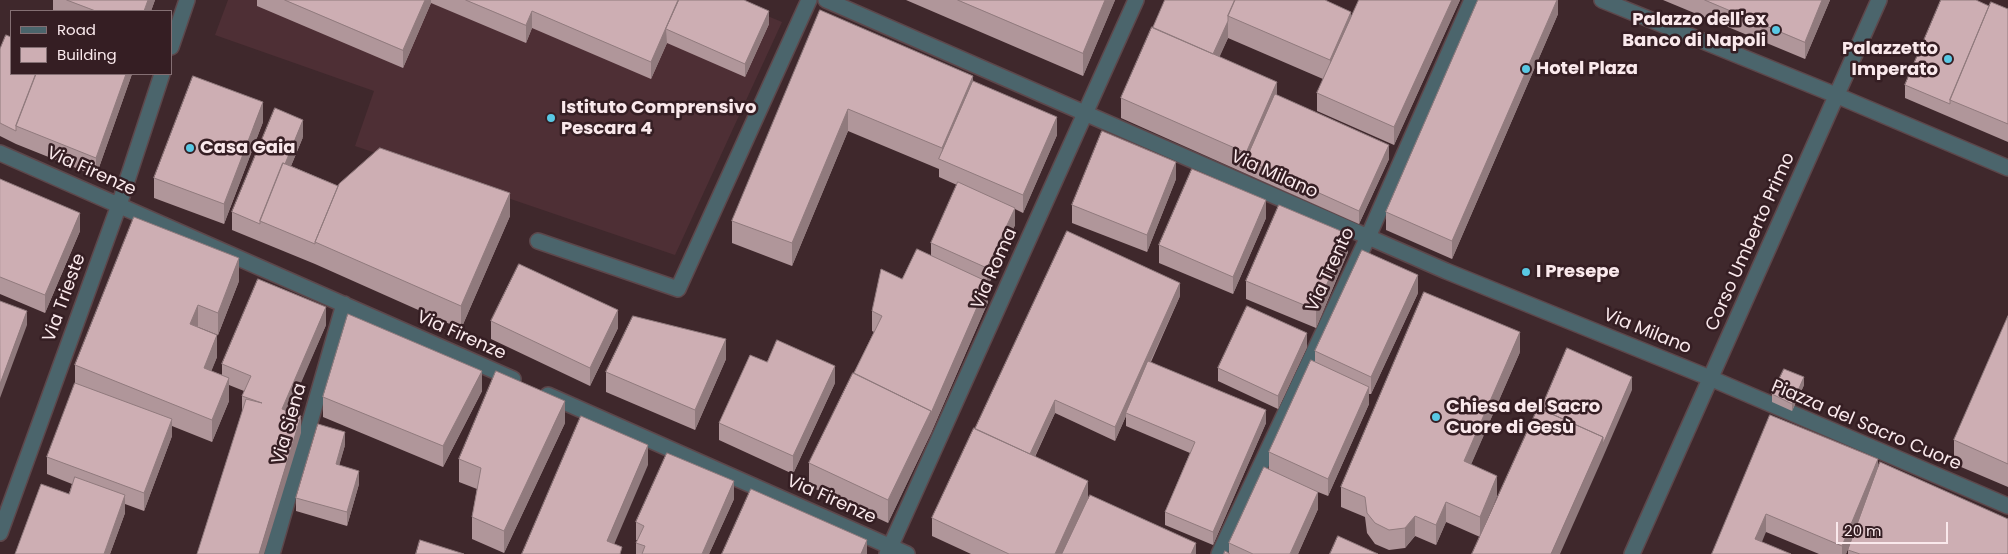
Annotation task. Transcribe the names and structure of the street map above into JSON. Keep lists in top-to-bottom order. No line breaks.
{"streets":{"street":["Via Firenze","Via Milano","Corso Umberto Primo","Via Roma","Via Trento","Via Trieste","Via Siena","Piazza del Sacro Cuore"]},"crossings":[["Via Firenze","Via Roma"],["Via Firenze","Via Trieste"],["Via Firenze","Via Siena"],["Via Milano","Corso Umberto Primo"],["Via Milano","Via Roma"],["Via Milano","Via Trento"],["Via Milano","Piazza del Sacro Cuore"],["Corso Umberto Primo","Piazza del Sacro Cuore"]],"places":["Palazzo dell'ex Banco di Napoli","Palazzetto Imperato","Hotel Plaza","Istituto Comprensivo Pescara 4","Casa Gaia","I Presepe","Chiesa del Sacro Cuore di Gesù"],"legend":["Road","Building"],"scale_bar":"20 m"}
